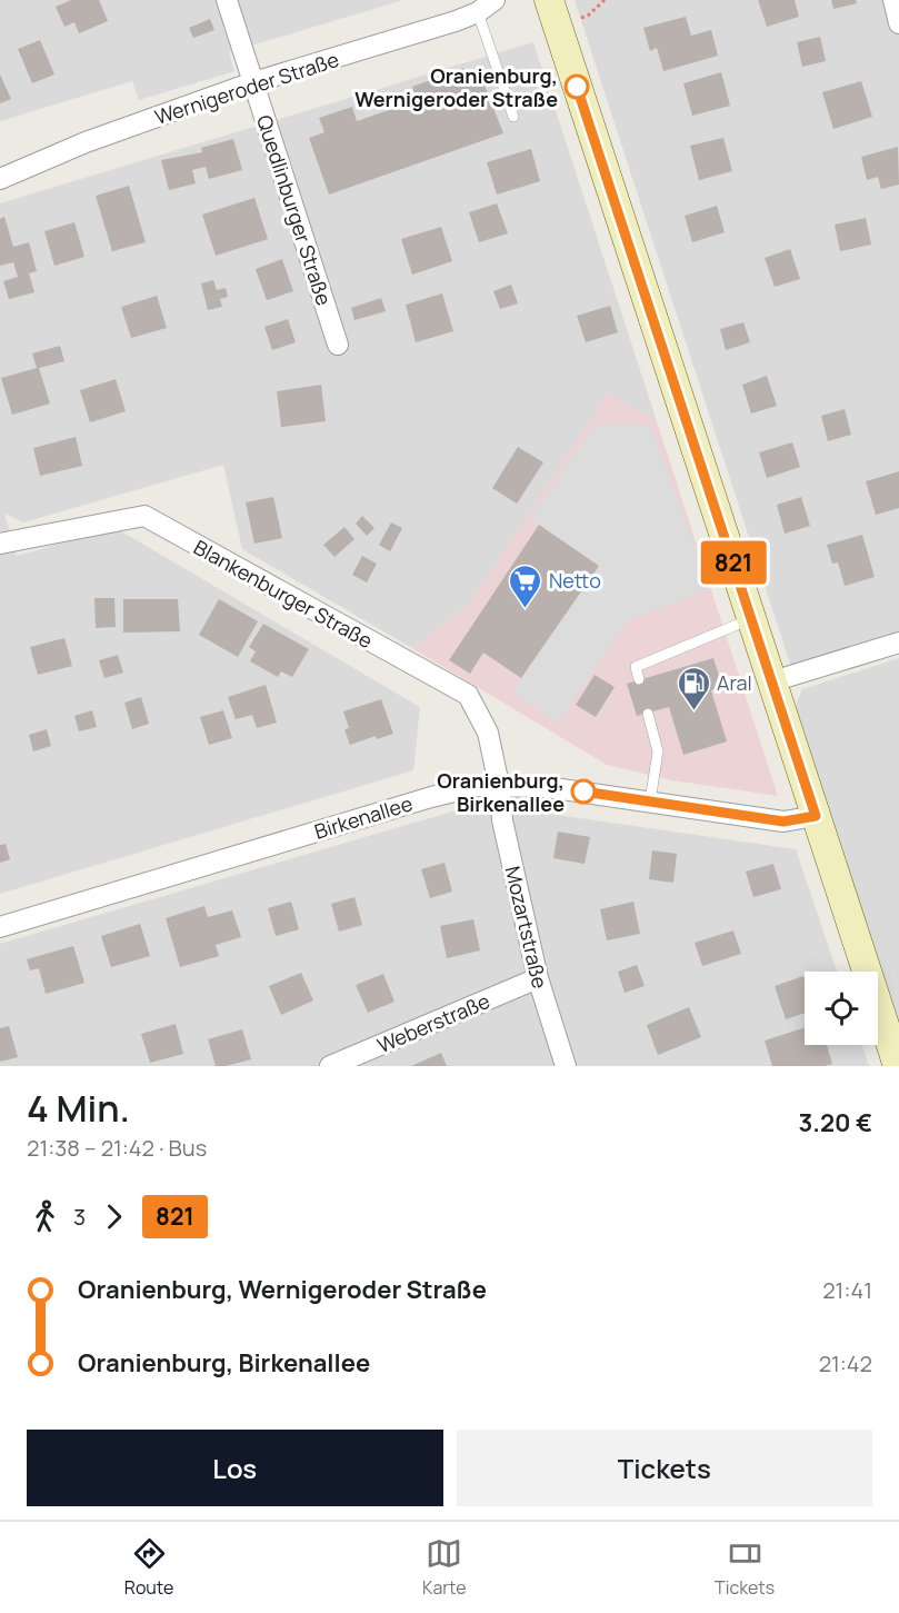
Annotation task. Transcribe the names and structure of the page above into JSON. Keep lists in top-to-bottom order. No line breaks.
{"streets":{"street":["Wernigeroder Straße","Quedlinburger Straße","Blankenburger Straße","Birkenallee","Mozartstraße","Weberstraße"]},"crossings":[["Wernigeroder Straße","Quedlinburger Straße"],["Blankenburger Straße","Birkenallee"],["Blankenburger Straße","Mozartstraße"],["Birkenallee","Mozartstraße"],["Mozartstraße","Weberstraße"]],"places":{"other":["Oranienburg, Wernigeroder Straße","Oranienburg, Birkenallee"],"supermarket":["Netto"],"fuel station":["Aral"]},"lines":["bus line 821"],"page":{"on_map":"821","heading":["4 Min.","21:38 – 21:42 · Bus","3.20 €"],"legs":["3","821"],"list":[{"name":"Oranienburg, Wernigeroder Straße","value":"21:41"},{"name":"Oranienburg, Birkenallee","value":"21:42"}],"buttons":["Los","Tickets"],"tabs":["Route","Karte","Tickets"]}}
